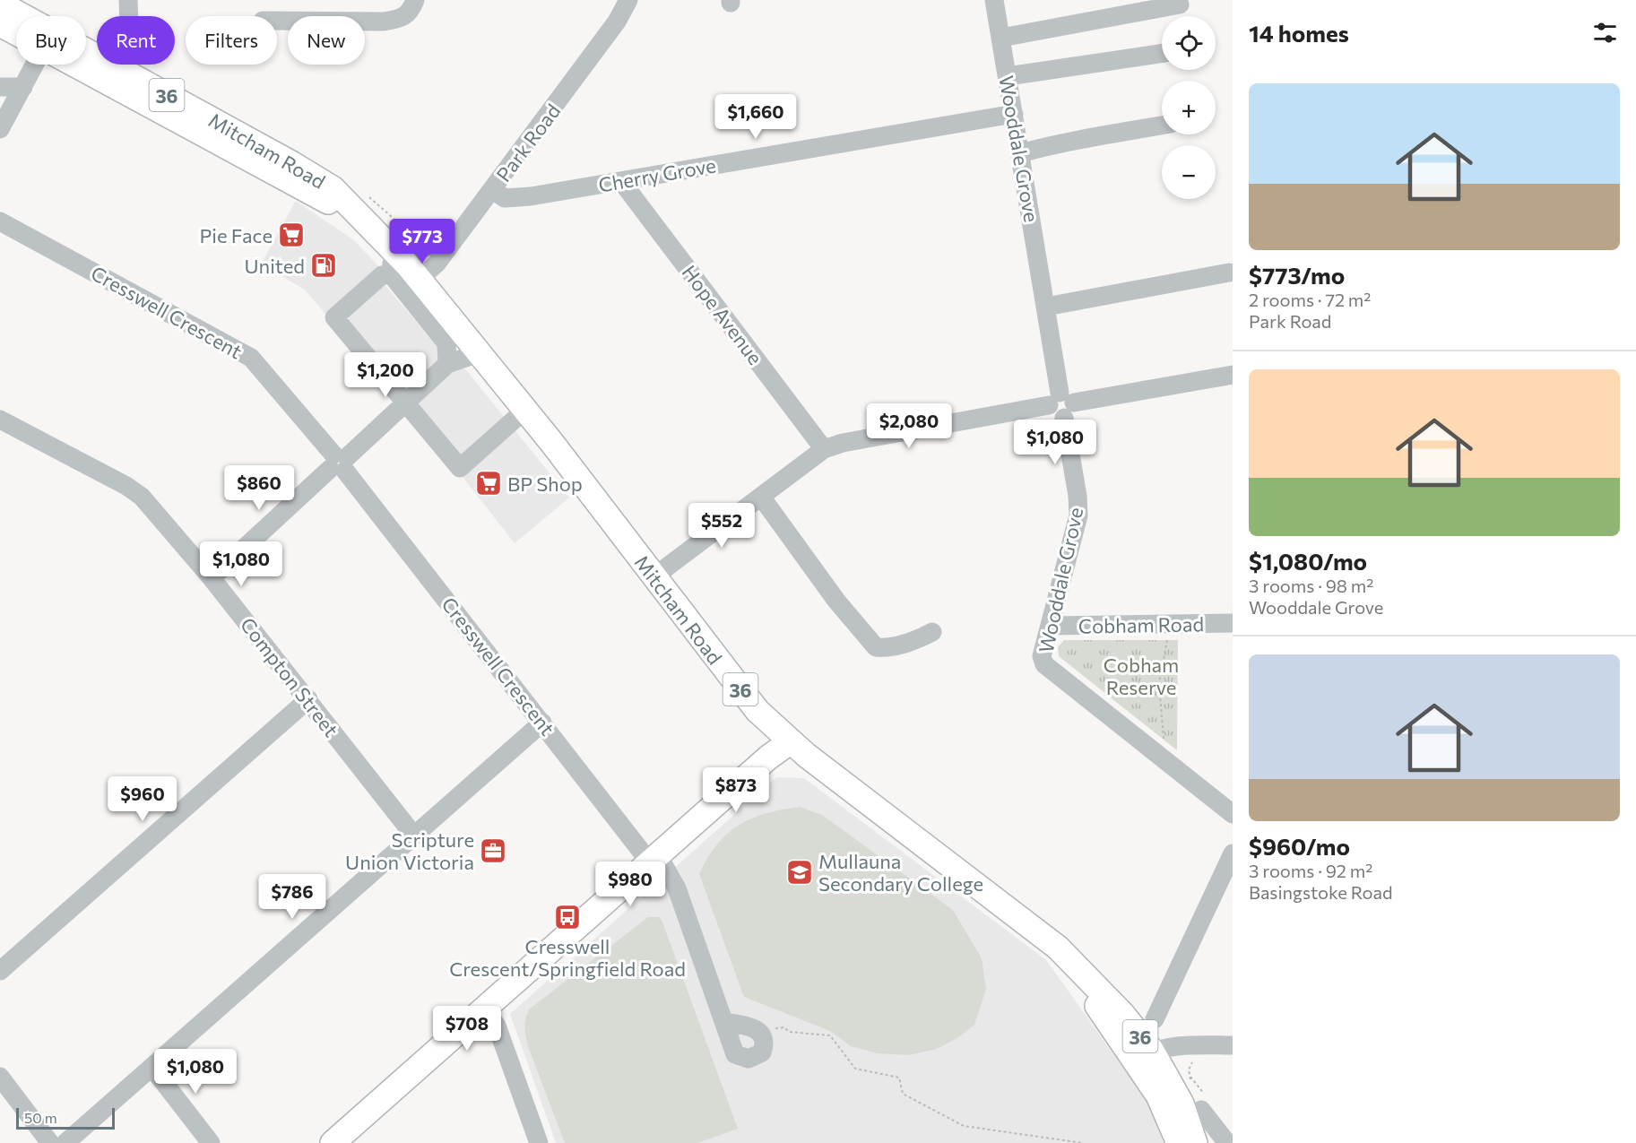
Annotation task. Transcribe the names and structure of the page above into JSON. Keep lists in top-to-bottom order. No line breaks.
{"streets":{"main road":["36","Mitcham Road"],"street":["Park Road","Wooddale Grove","Cherry Grove","Cresswell Crescent","Hope Avenue","Cobham Road","Compton Street"]},"crossings":[["Park Road","Mitcham Road"],["Park Road","Cherry Grove"],["Wooddale Grove","Cherry Grove"],["Wooddale Grove","Cobham Road"],["Cherry Grove","Hope Avenue"]],"parks":["Cobham Reserve"],"places":{"supermarket":["Pie Face","BP Shop"],"fuel station":["United"],"office":["Scripture Union Victoria"],"school or university":["Mullauna Secondary College"],"bus stop":["Cresswell Crescent/Springfield Road"]},"scale_bar":"50 m","page":{"heading":"14 homes","map_buttons":["+","−"],"chip":["Buy","Rent","Filters","New"],"list":[{"name":"$773/mo","note":"2 rooms · 72 m² · Park Road"},{"name":"$1,080/mo","note":"3 rooms · 98 m² · Wooddale Grove"},{"name":"$960/mo","note":"3 rooms · 92 m² · Basingstoke Road"}],"price":["$1,660","$773","$1,200","$2,080","$1,080","$860","$552","$1,080","$873","$960","$980","$786","$708","$1,080"],"scale":"50 m"}}
